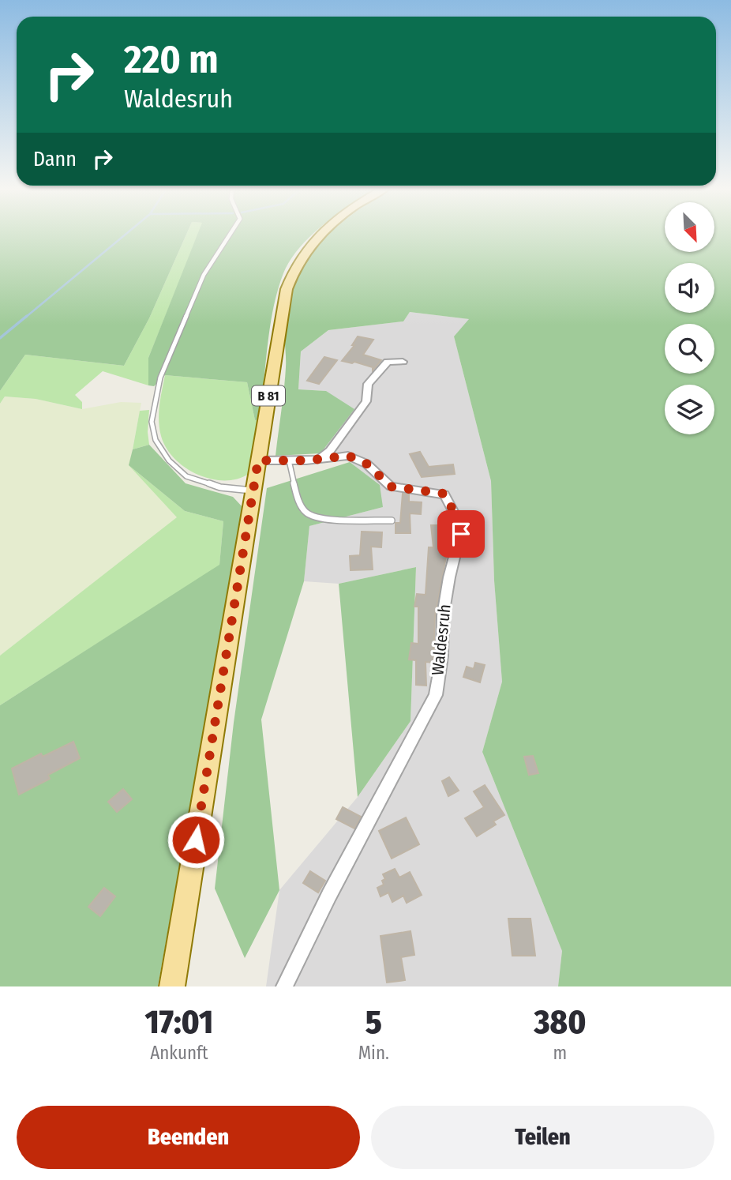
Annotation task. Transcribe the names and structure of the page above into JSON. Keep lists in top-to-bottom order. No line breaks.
{"streets":{"main road":["B 81"],"street":["Waldesruh"]},"crossings":[["B 81","Waldesruh"]],"north":"bottom right","page":{"turn":["220 m","Waldesruh"],"then":"Dann","eta":["17:01","Ankunft","5","Min.","380","m"],"buttons":["Beenden","Teilen"]}}
